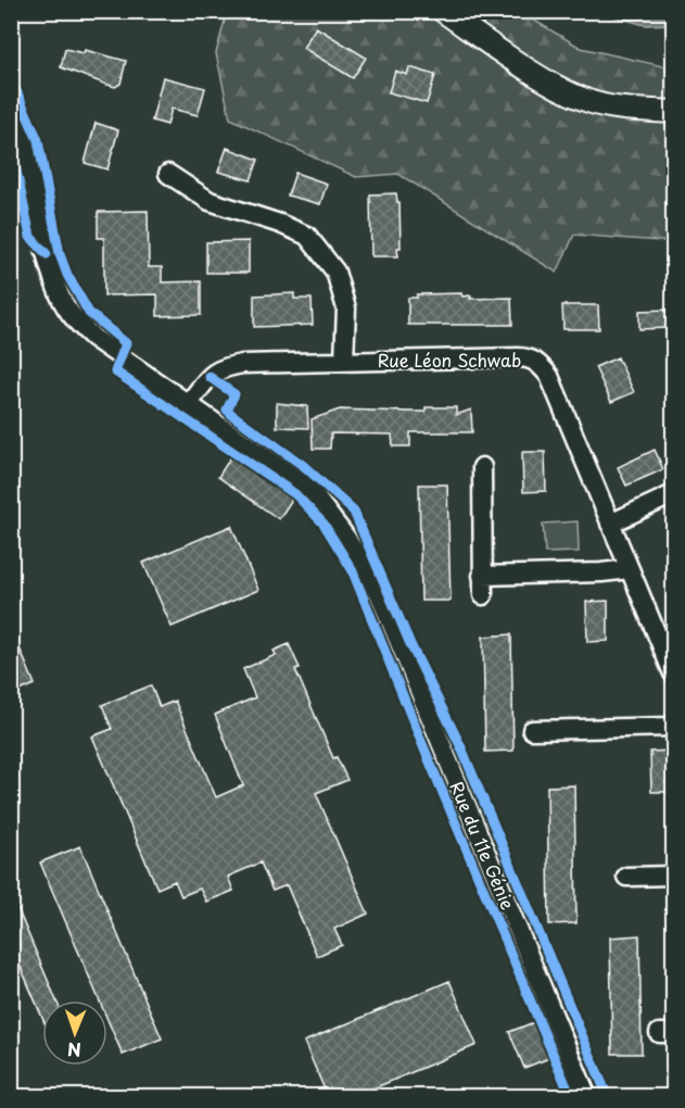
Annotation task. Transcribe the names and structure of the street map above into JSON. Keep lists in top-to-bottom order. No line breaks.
{"streets":{"street":["Rue Léon Schwab","Rue du 11e Génie"]},"crossings":[["Rue Léon Schwab","Rue du 11e Génie"]],"north":"bottom"}
